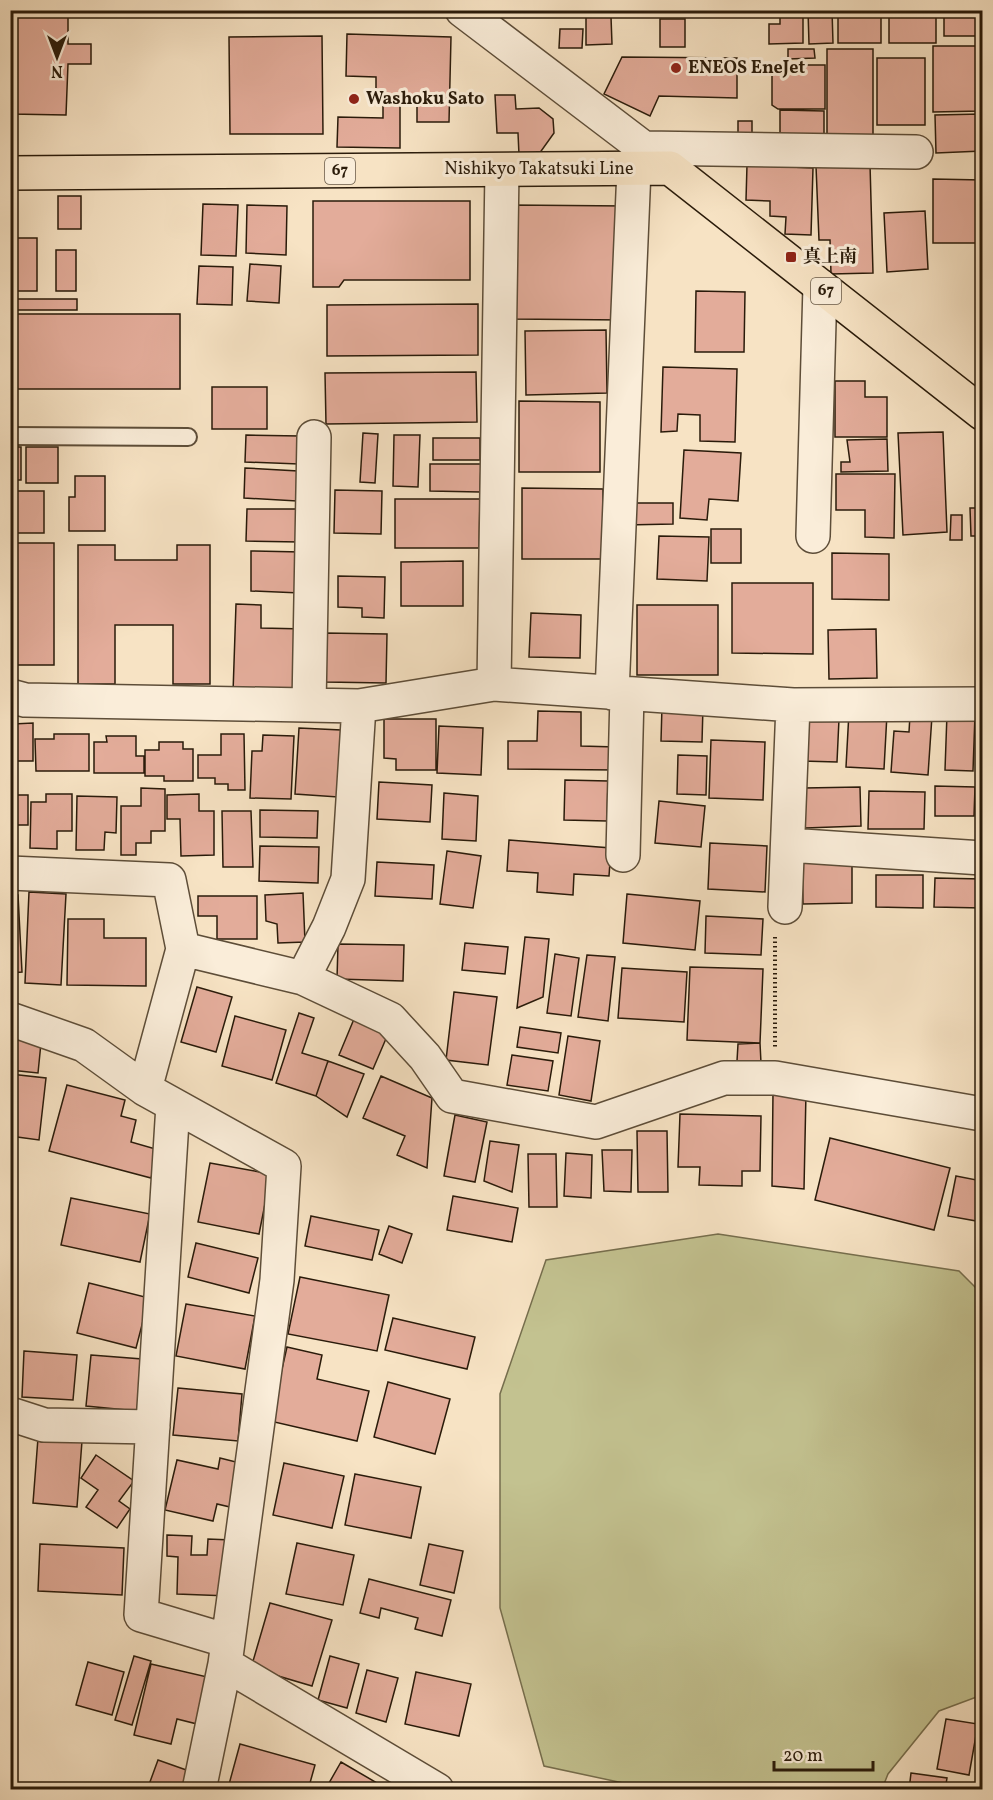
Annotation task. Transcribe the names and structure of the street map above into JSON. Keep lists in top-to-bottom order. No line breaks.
{"streets":{"main road":["Nishikyo Takatsuki Line","67"]},"places":{"other":["ENEOS EneJet","Washoku Sato"],"transit":["真上南"]},"scale_bar":"20 m","north":"bottom"}
